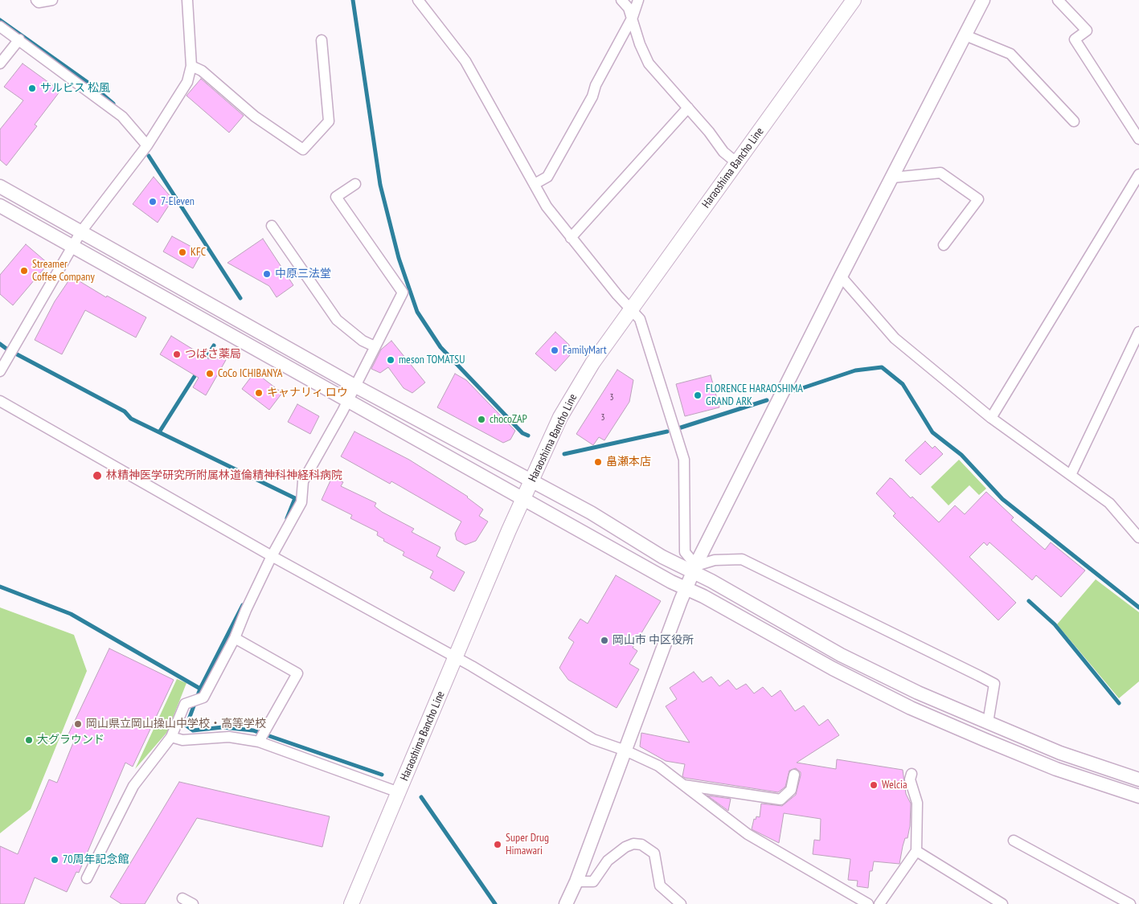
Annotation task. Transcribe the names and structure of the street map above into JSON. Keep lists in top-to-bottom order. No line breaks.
{"streets":{"main road":["Haraoshima Bancho Line"]},"places":["サルピス 松風","7-Eleven","KFC","Streamer Coffee Company","中原三法堂","FamilyMart","つばさ薬局","meson TOMATSU","CoCo ICHIBANYA","キャナリィ ロウ","FLORENCE HARAOSHIMA GRAND ARK","chocoZAP","畠瀬本店","林精神医学研究所附属林道倫精神科神経科病院","岡山市 中区役所","岡山県立岡山操山中学校・高等学校","大グラウンド","Welcia","Super Drug Himawari","70周年記念館"],"house_numbers":["3","3"]}
